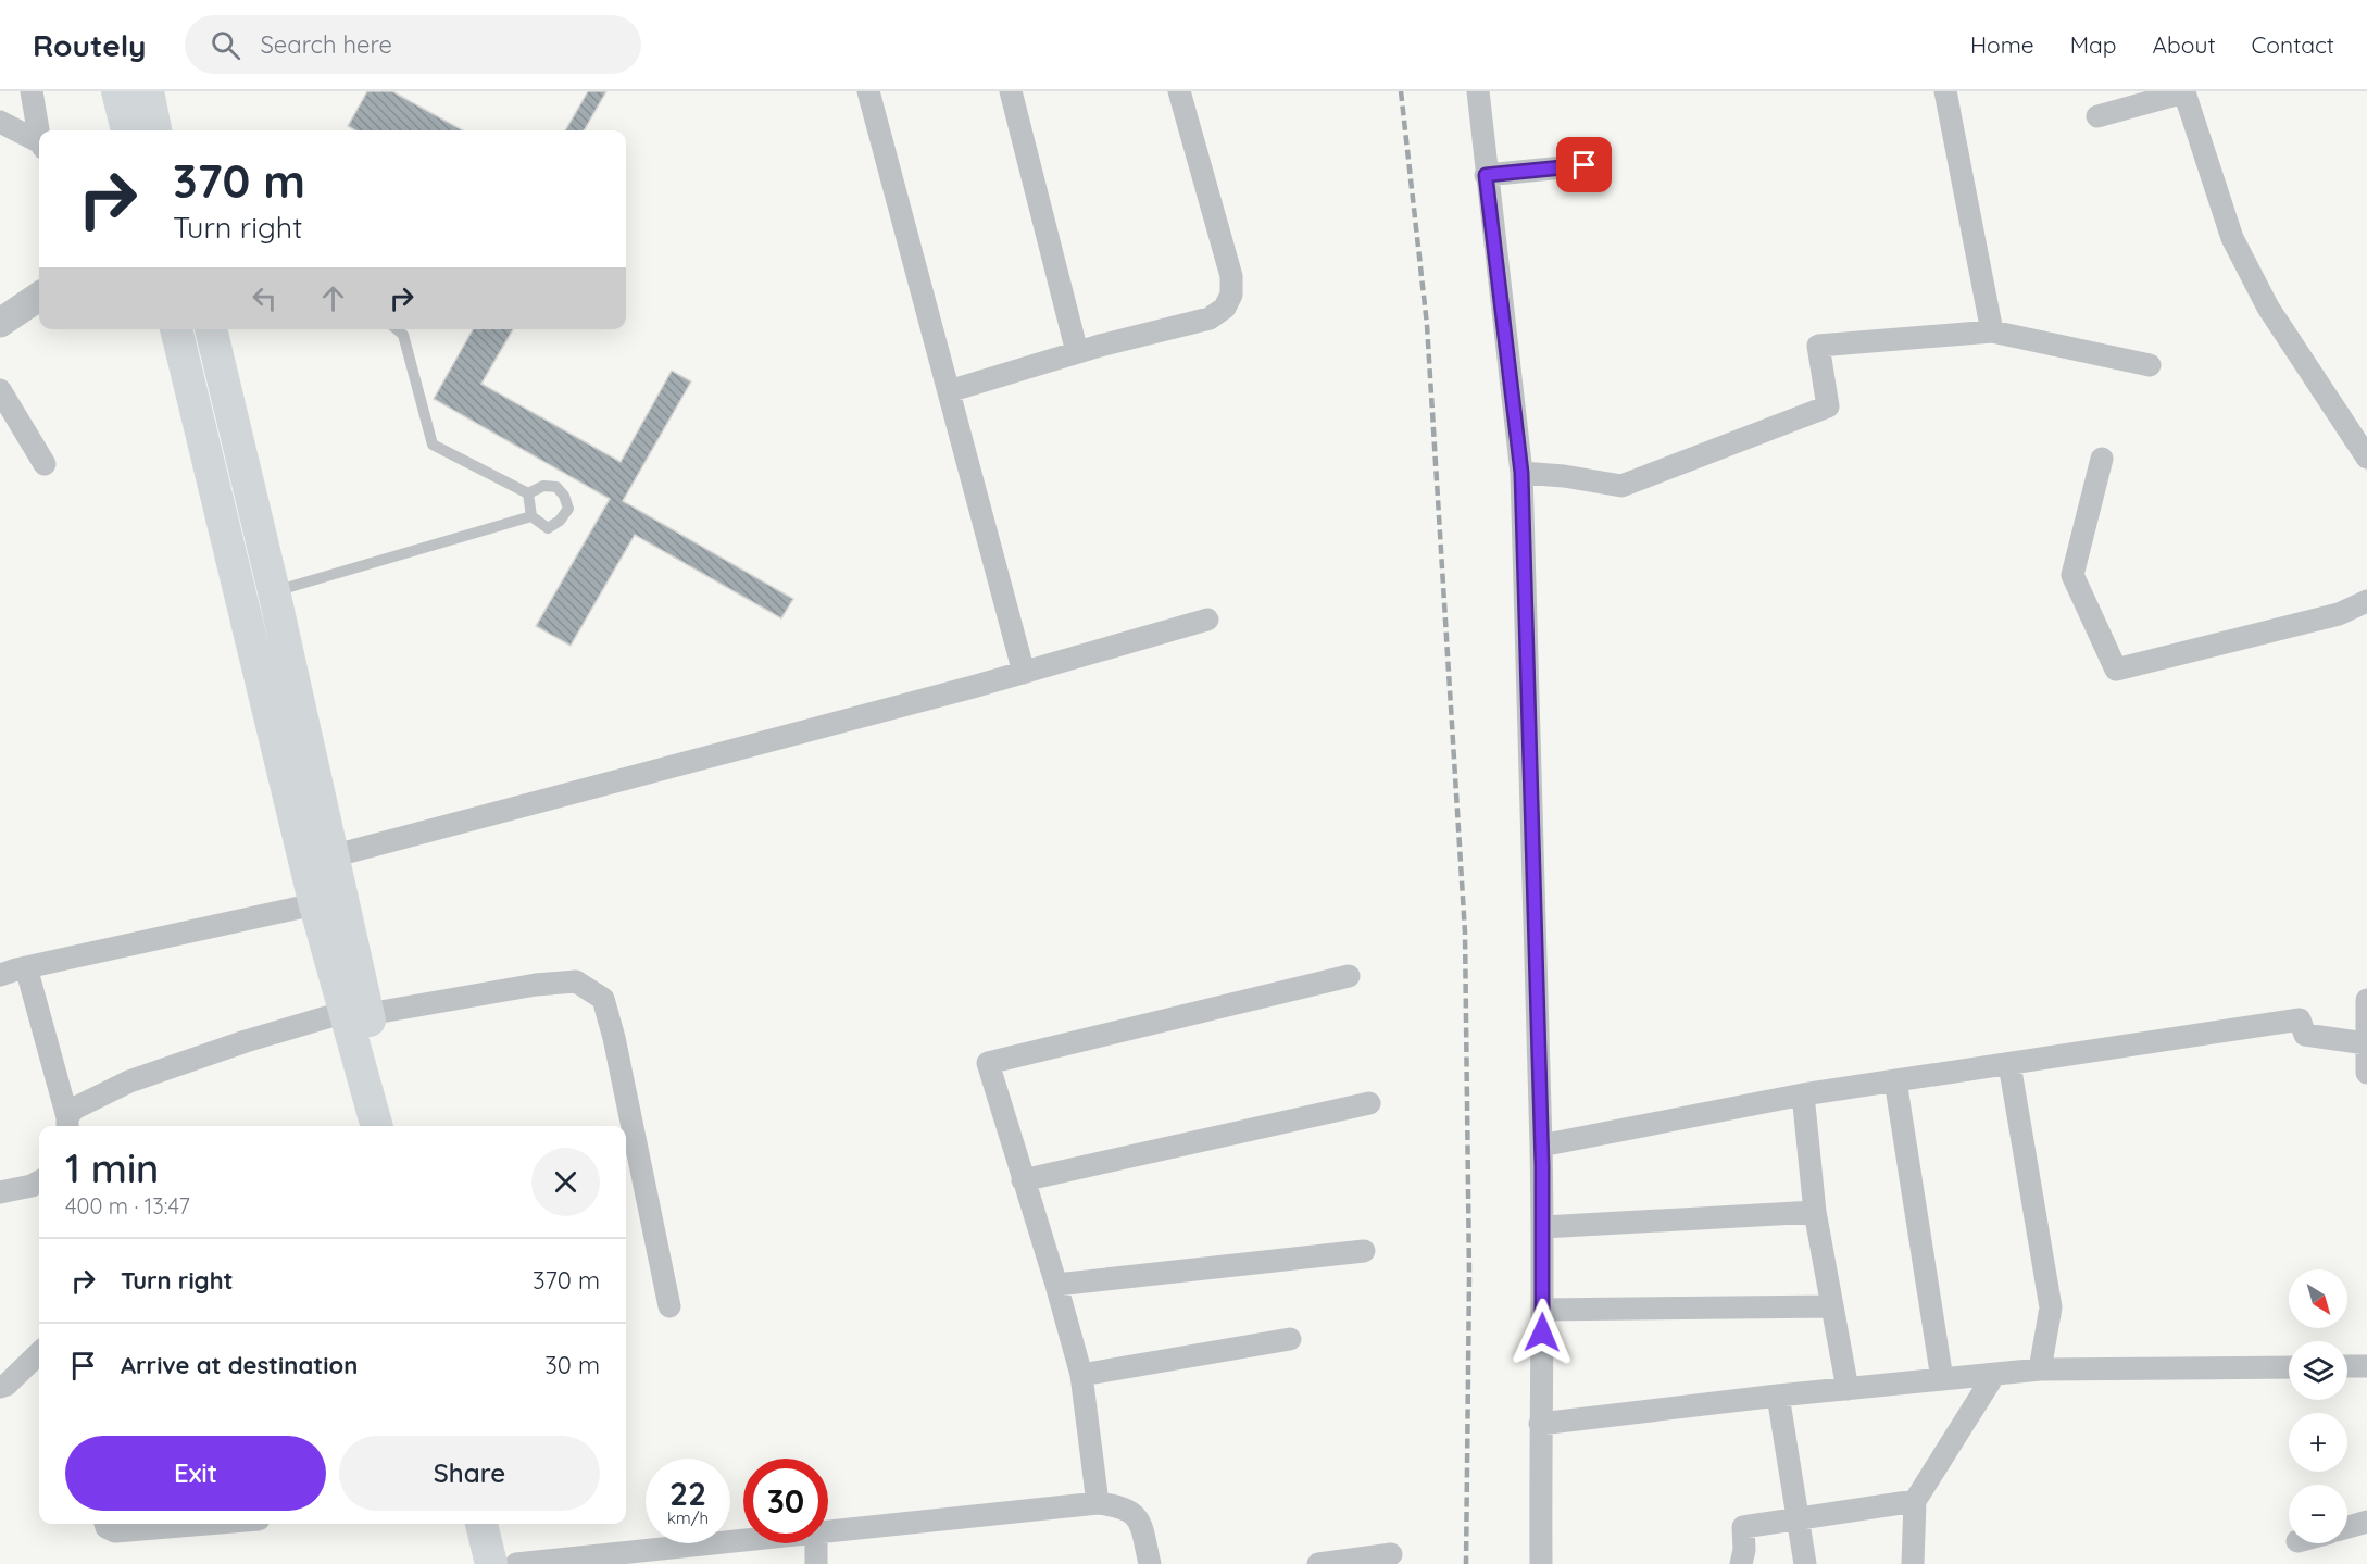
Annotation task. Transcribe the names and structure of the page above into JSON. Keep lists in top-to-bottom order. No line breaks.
{"north":"bottom right","page":{"header":"Routely","search":"Search here","nav":["Home","Map","About","Contact"],"turn":["370 m","Turn right"],"heading":["1 min","400 m · 13:47"],"list":[{"name":"Turn right","value":"370 m"},{"name":"Arrive at destination","value":"30 m"}],"map_buttons":["+","−"],"buttons":["Exit","Share"],"speed":"22 km/h","limit":"30"}}
